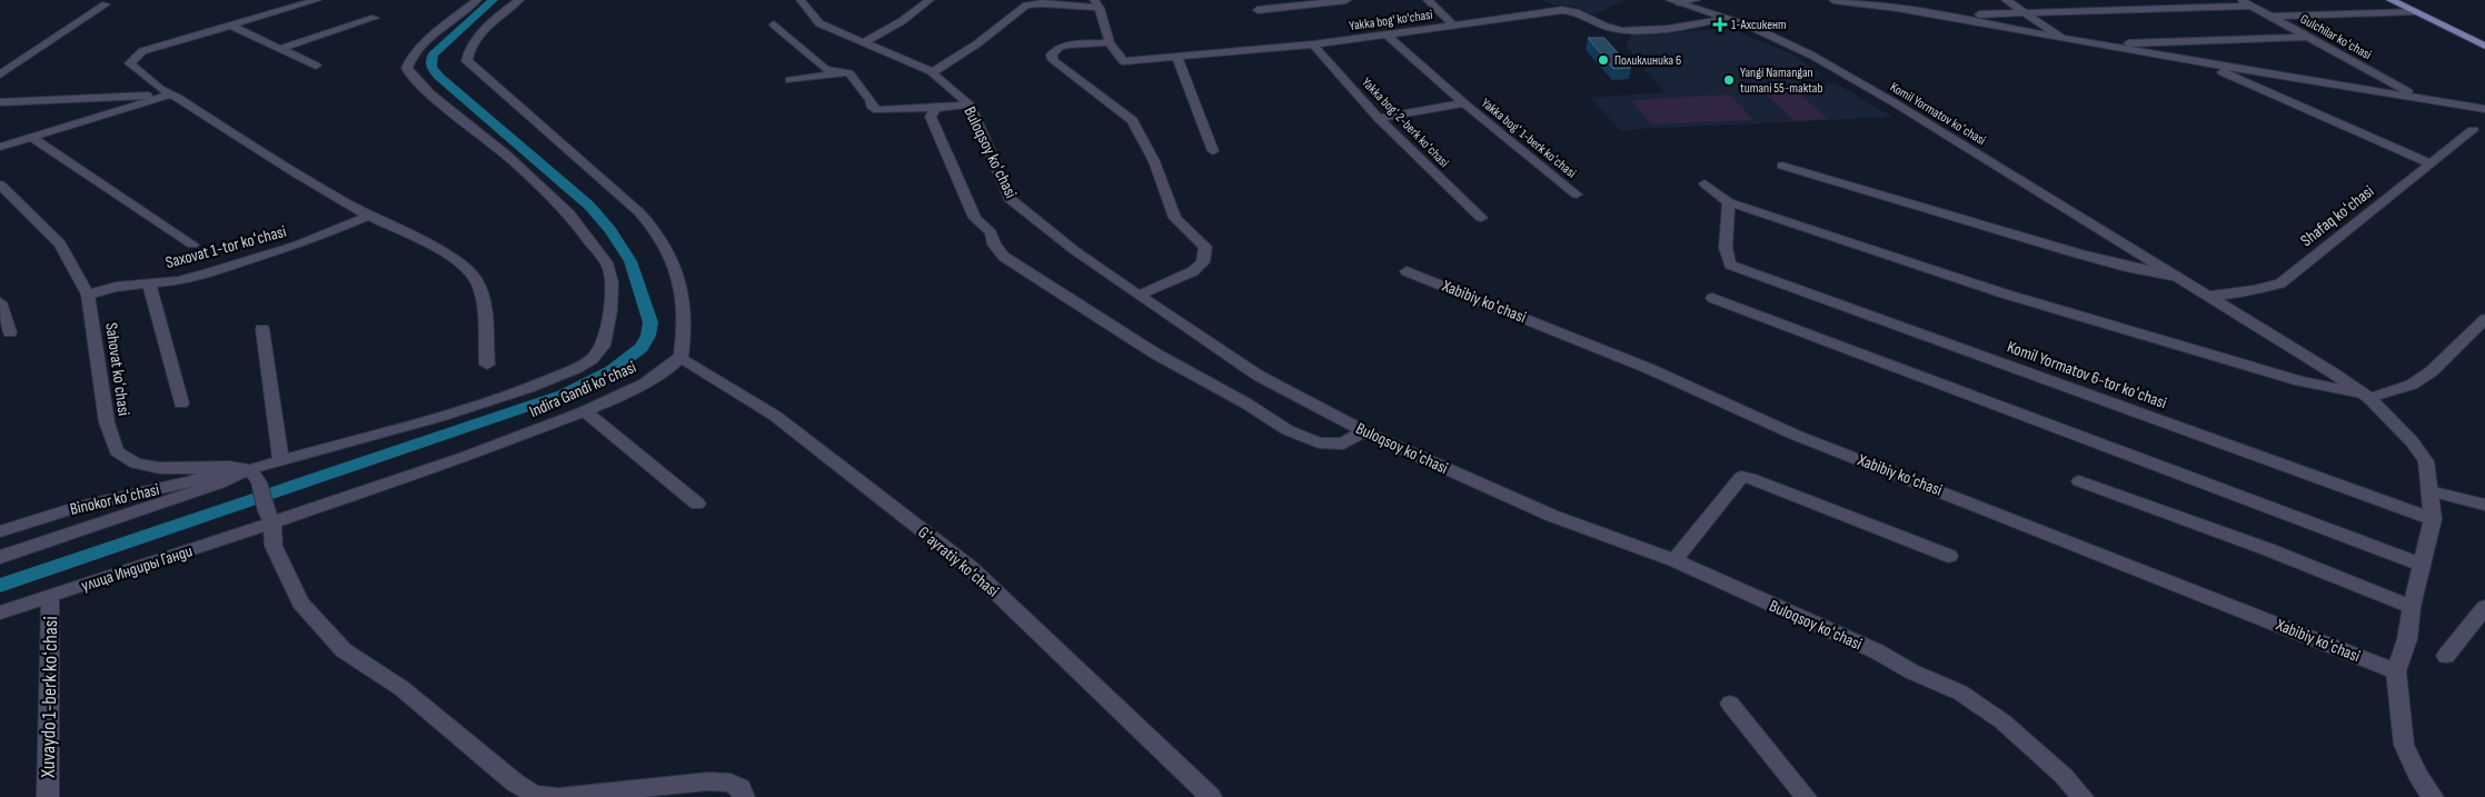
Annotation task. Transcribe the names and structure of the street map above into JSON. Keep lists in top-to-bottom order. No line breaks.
{"streets":{"street":["Yakka bog' ko'chasi","Gulchilar koʻchasi","Komil Yormatov koʻchasi","Yakka bogʻ 2-berk koʻchasi","Yakka bogʻ 1-berk koʻchasi","Buloqsoy koʻchasi","Shafaq koʻchasi","Saxovat 1-tor koʻchasi","Xabibiy koʻchasi","Sahovat koʻchasi","Komil Yormatov 6-tor koʻchasi","Indira Gandi koʻchasi","Binokor koʻchasi","Gʻayratiy koʻchasi","улица Индиры Ганди","Xuvaydo 1-berk koʻchasi"]},"crossings":[["Yakka bog' ko'chasi","Komil Yormatov koʻchasi"],["Yakka bog' ko'chasi","Yakka bogʻ 2-berk koʻchasi"],["Yakka bog' ko'chasi","Yakka bogʻ 1-berk koʻchasi"],["Komil Yormatov koʻchasi","Shafaq koʻchasi"],["Komil Yormatov koʻchasi","Komil Yormatov 6-tor koʻchasi"],["Yakka bogʻ 2-berk koʻchasi","Yakka bogʻ 1-berk koʻchasi"],["Saxovat 1-tor koʻchasi","Sahovat koʻchasi"],["Sahovat koʻchasi","Binokor koʻchasi"],["Indira Gandi koʻchasi","Gʻayratiy koʻchasi"],["Indira Gandi koʻchasi","улица Индиры Ганди"],["улица Индиры Ганди","Xuvaydo 1-berk koʻchasi"]],"places":{"health":["1-Ахсикент"],"other":["Поликлиника 6","Yangi Namangan tumani 55-maktab"]}}
